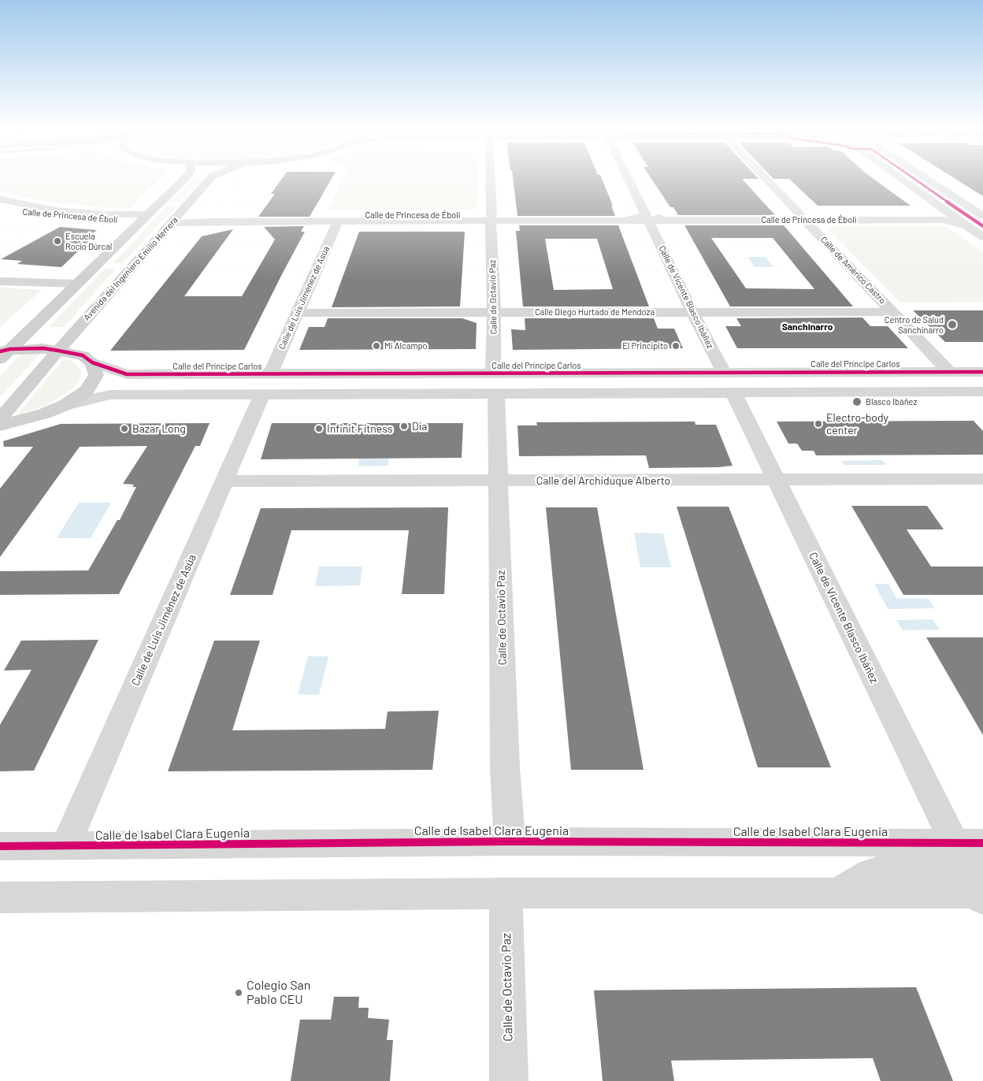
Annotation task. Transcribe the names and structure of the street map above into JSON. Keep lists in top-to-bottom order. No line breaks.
{"streets":{"street":["Calle de Princesa de Éboli","Avenida del Ingeniero Emilio Herrera","Calle de Américo Castro","Calle de Octavio Paz","Calle de Vicente Blasco Ibáñez","Calle de Luis Jiménez de Asúa","Calle Diego Hurtado de Mendoza","Calle del Príncipe Carlos","Calle del Archiduque Alberto","Calle de Isabel Clara Eugenia"]},"crossings":[["Calle de Princesa de Éboli","Avenida del Ingeniero Emilio Herrera"],["Calle de Princesa de Éboli","Calle de Américo Castro"],["Calle de Princesa de Éboli","Calle de Octavio Paz"],["Calle de Princesa de Éboli","Calle de Vicente Blasco Ibáñez"],["Calle de Princesa de Éboli","Calle de Luis Jiménez de Asúa"],["Calle de Américo Castro","Calle Diego Hurtado de Mendoza"],["Calle de Américo Castro","Calle del Príncipe Carlos"],["Calle de Octavio Paz","Calle Diego Hurtado de Mendoza"],["Calle de Octavio Paz","Calle del Príncipe Carlos"],["Calle de Octavio Paz","Calle del Archiduque Alberto"],["Calle de Octavio Paz","Calle de Isabel Clara Eugenia"],["Calle de Vicente Blasco Ibáñez","Calle Diego Hurtado de Mendoza"],["Calle de Vicente Blasco Ibáñez","Calle del Príncipe Carlos"],["Calle de Vicente Blasco Ibáñez","Calle del Archiduque Alberto"],["Calle de Vicente Blasco Ibáñez","Calle de Isabel Clara Eugenia"],["Calle de Luis Jiménez de Asúa","Calle Diego Hurtado de Mendoza"],["Calle de Luis Jiménez de Asúa","Calle del Príncipe Carlos"],["Calle de Luis Jiménez de Asúa","Calle del Archiduque Alberto"],["Calle de Luis Jiménez de Asúa","Calle de Isabel Clara Eugenia"]],"districts":["Sanchinarro"],"places":["Escuela Rocío Dúrcal","Centro de Salud Sanchinarro","Mi Alcampo","El Principito","Blasco Ibáñez","Electro-body center","Dia","Bazar Long","Infinit Fitness","Colegio San Pablo CEU"]}
